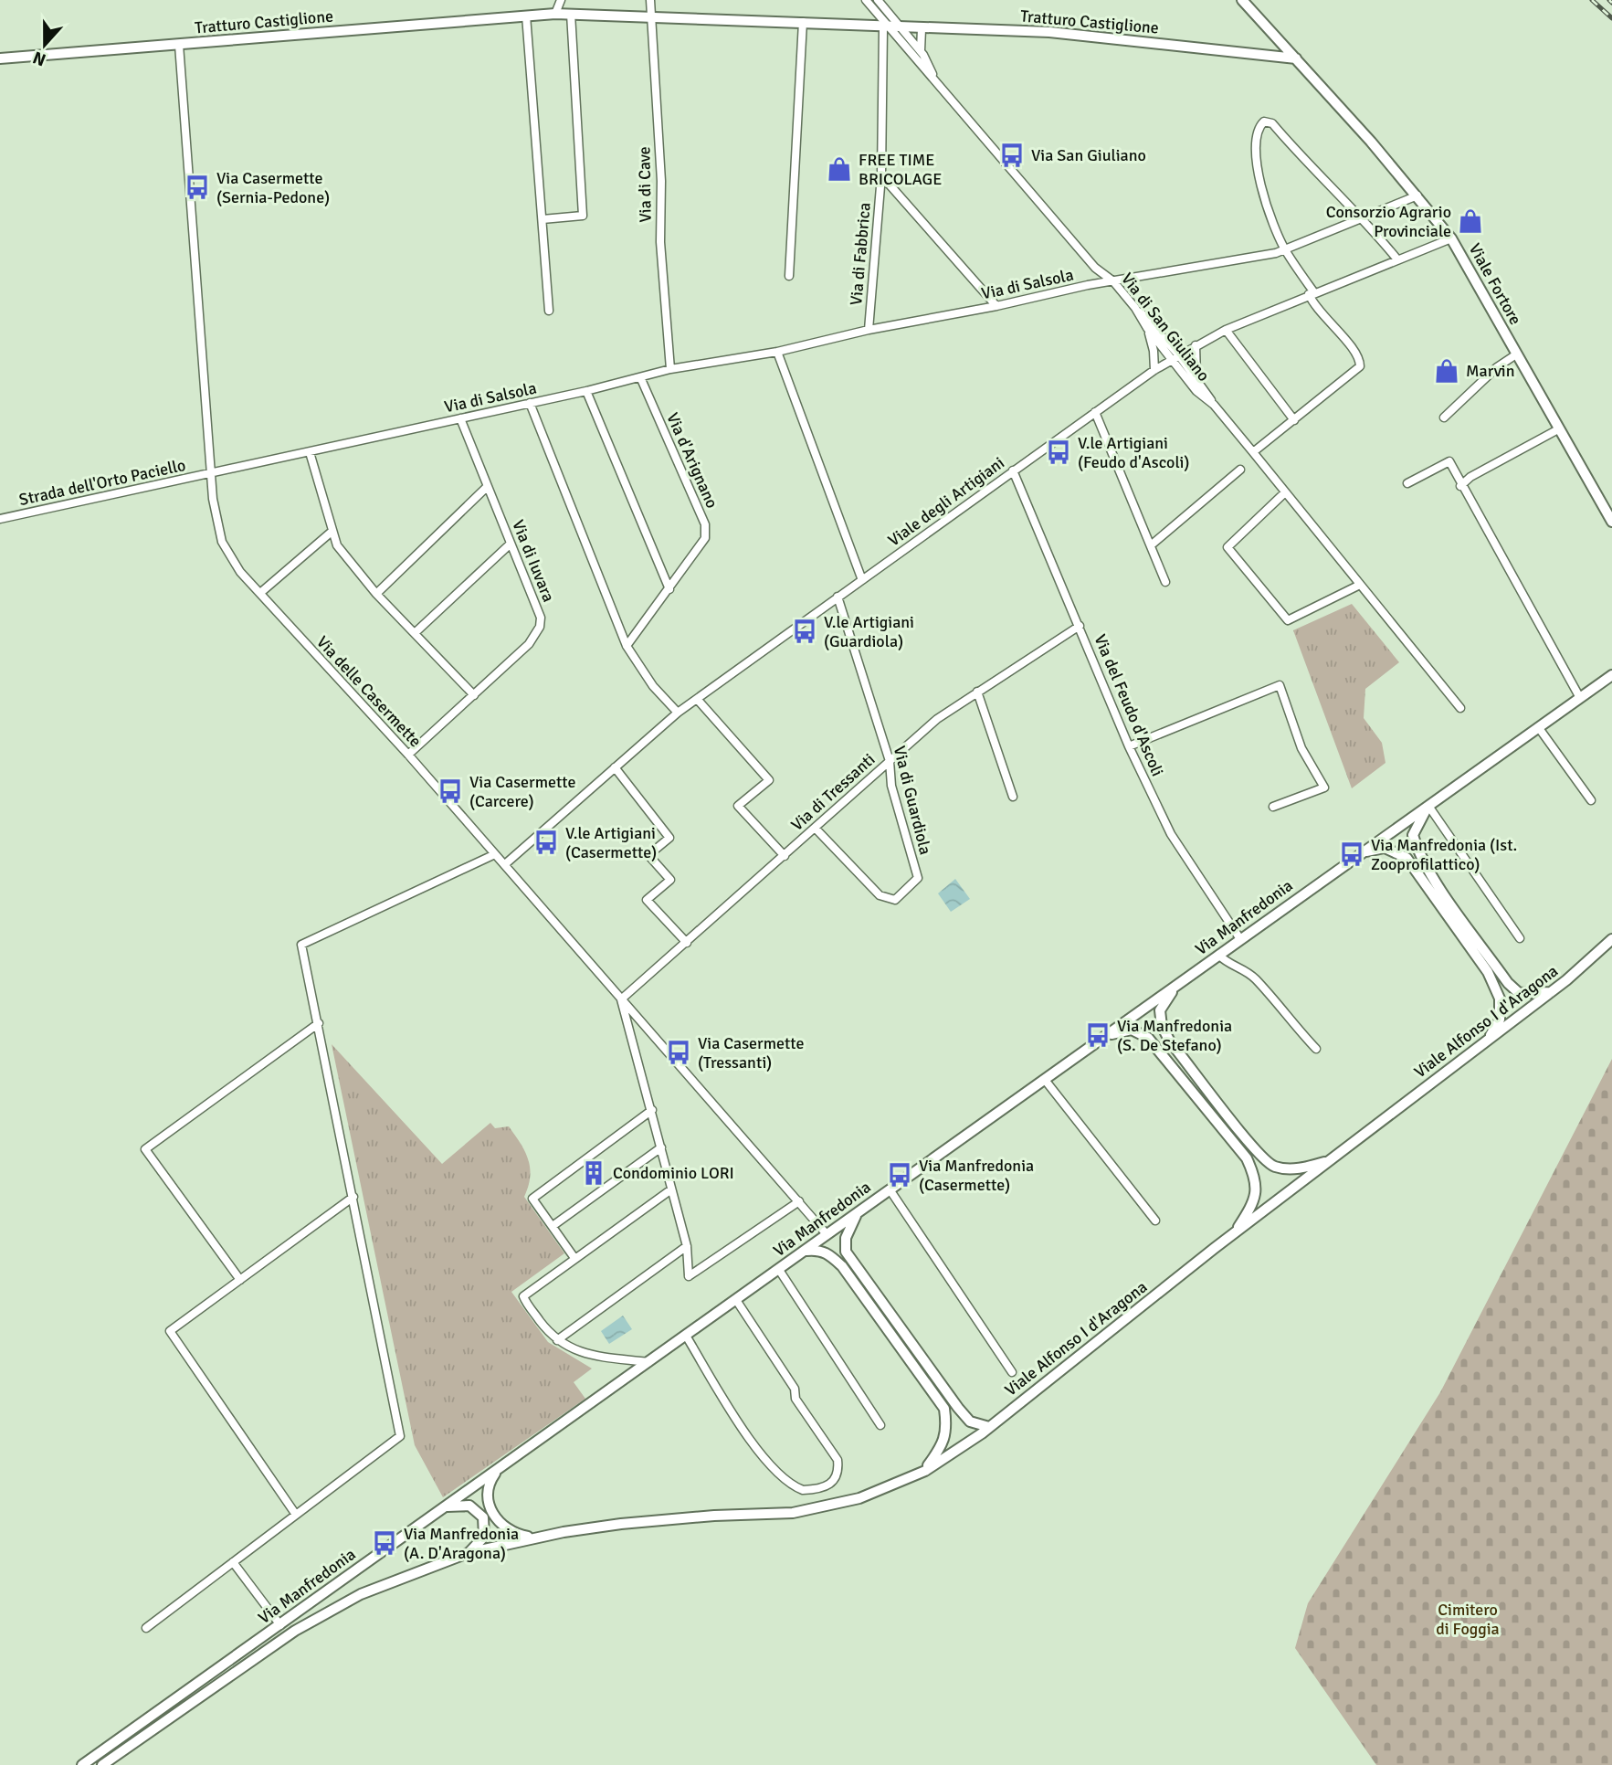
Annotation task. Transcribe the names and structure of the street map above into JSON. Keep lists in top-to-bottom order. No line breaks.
{"streets":{"main road":["Tratturo Castiglione","Viale Fortore","Via Manfredonia","Viale Alfonso I d'Aragona"],"street":["Via di Cave","Via di Fabbrica","Via di Salsola","Via di San Giuliano","Via d'Arignano","Strada dell'Orto Paciello","Viale degli Artigiani","Via di Iuvara","Via delle Casermette","Via del Feudo d'Ascoli","Via di Tressanti","Via di Guardiola"]},"crossings":[["Tratturo Castiglione","Via di Cave"],["Tratturo Castiglione","Via di Fabbrica"],["Tratturo Castiglione","Viale Fortore"],["Tratturo Castiglione","Via di San Giuliano"],["Tratturo Castiglione","Via delle Casermette"],["Via di Cave","Via di Salsola"],["Via di Fabbrica","Via di Salsola"],["Via di Fabbrica","Via di San Giuliano"],["Via di Salsola","Viale Fortore"],["Via di Salsola","Via di San Giuliano"],["Via di Salsola","Via d'Arignano"],["Via di Salsola","Strada dell'Orto Paciello"],["Via di Salsola","Via di Iuvara"],["Via di Salsola","Via delle Casermette"],["Viale Fortore","Viale degli Artigiani"],["Via di San Giuliano","Viale degli Artigiani"],["Strada dell'Orto Paciello","Via delle Casermette"],["Viale degli Artigiani","Via delle Casermette"],["Viale degli Artigiani","Via del Feudo d'Ascoli"],["Viale degli Artigiani","Via di Guardiola"],["Via di Iuvara","Via delle Casermette"],["Via delle Casermette","Via di Tressanti"],["Via delle Casermette","Via Manfredonia"],["Via del Feudo d'Ascoli","Via di Tressanti"],["Via del Feudo d'Ascoli","Via Manfredonia"],["Via di Tressanti","Via di Guardiola"],["Via Manfredonia","Viale Alfonso I d'Aragona"]],"parks":["Cimitero di Foggia"],"places":{"bus stop":["Via San Giuliano","Via Casermette (Sernia-Pedone)","V.le Artigiani (Feudo d'Ascoli)","V.le Artigiani (Guardiola)","Via Casermette (Carcere)","V.le Artigiani (Casermette)","Via Manfredonia (Ist. Zooprofilattico)","Via Manfredonia (S. De Stefano)","Via Casermette (Tressanti)","Via Manfredonia (Casermette)","Via Manfredonia (A. D'Aragona)"],"shop":["FREE TIME BRICOLAGE","Consorzio Agrario Provinciale","Marvin"],"building":["Condominio LORI"]},"north":"bottom"}
